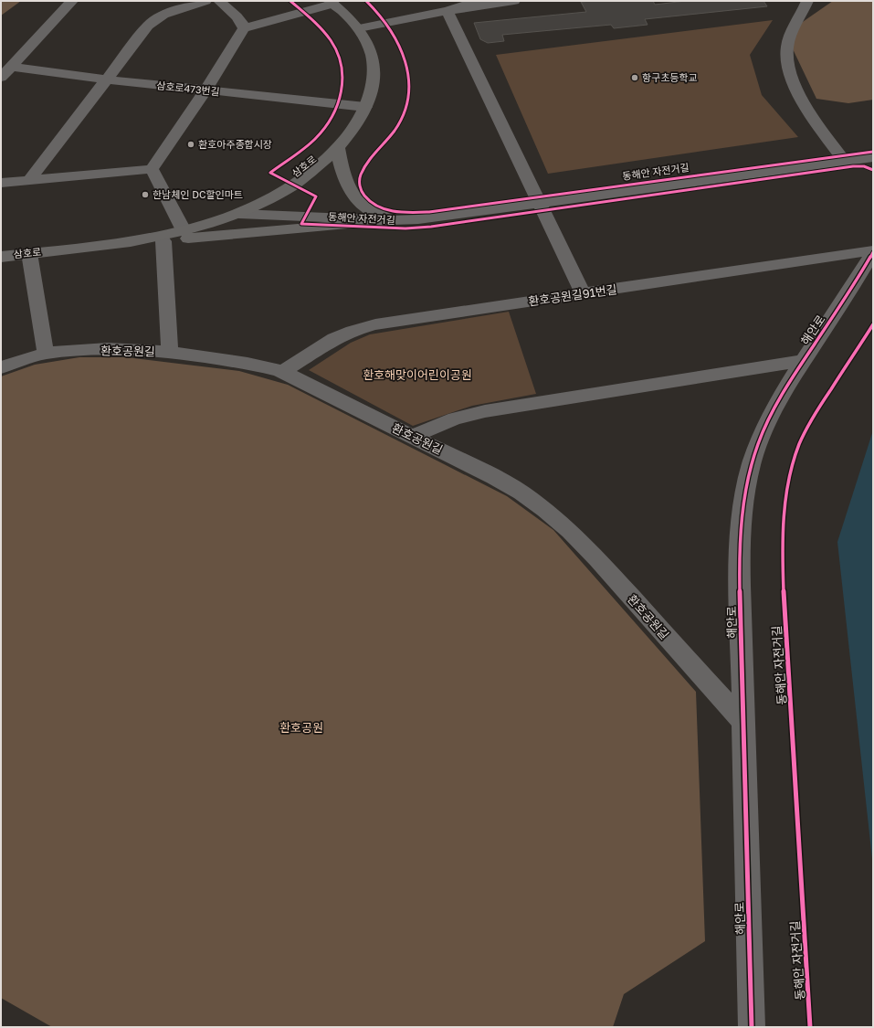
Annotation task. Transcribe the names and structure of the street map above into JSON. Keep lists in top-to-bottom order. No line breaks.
{"streets":{"main road":["삼호로"],"street":["삼호로473번길","환호공원길91번길","해안로","환호공원길"],"cycle path":["동해안 자전거길"]},"crossings":[["삼호로473번길","삼호로"],["환호공원길91번길","해안로"],["환호공원길91번길","환호공원길"],["해안로","환호공원길"]],"parks":["환호해맞이어린이공원","환호공원"],"places":["항구초등학교","환호아주종합시장","한남체인 DC할인마트"]}
